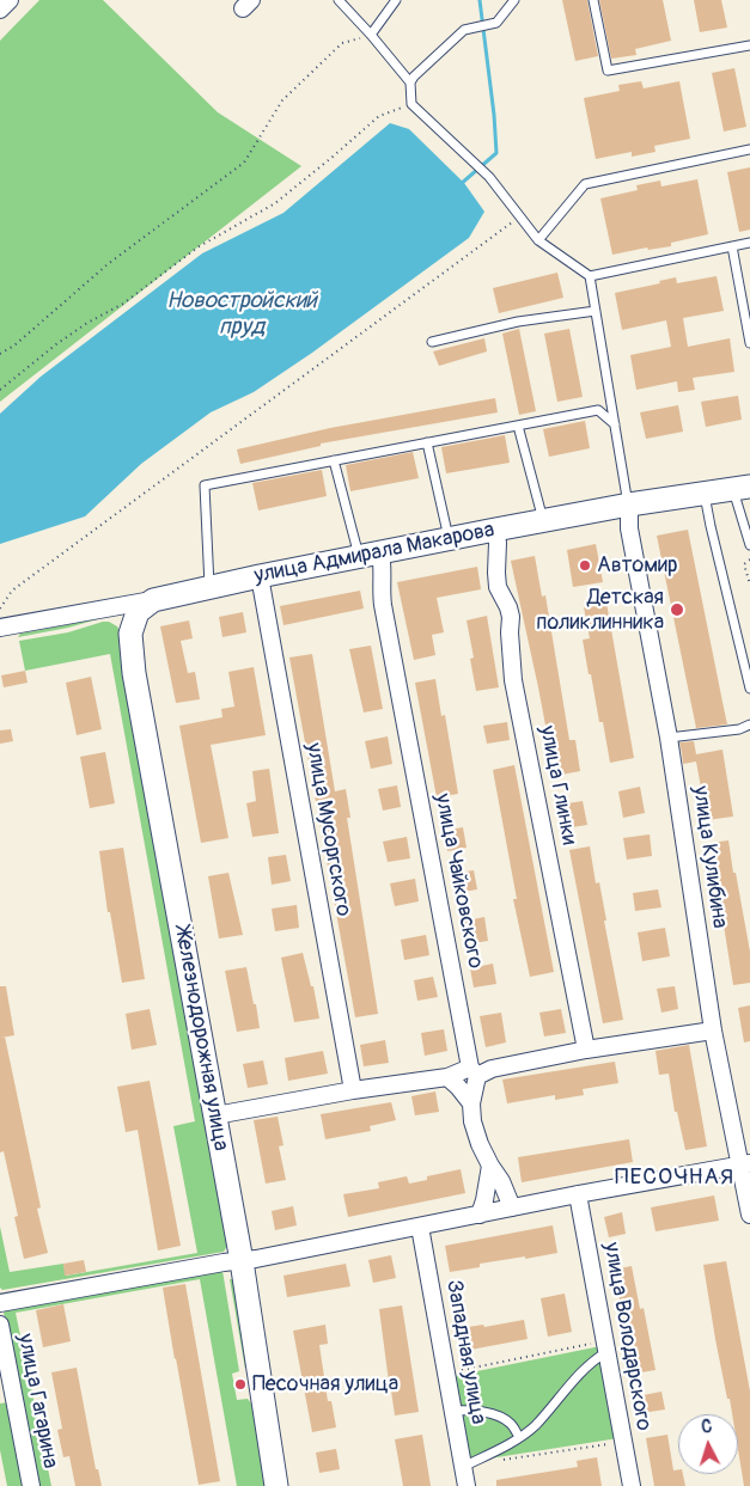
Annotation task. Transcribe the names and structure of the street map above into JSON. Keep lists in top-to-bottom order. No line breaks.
{"streets":{"street":["улица Адмирала Макарова","улица Глинки","улица Мусоргского","улица Кулибина","улица Чайковского","Железнодорожная улица","улица Володарского","Западная улица","улица Гагарина"]},"crossings":[["улица Адмирала Макарова","улица Глинки"],["улица Адмирала Макарова","улица Мусоргского"],["улица Адмирала Макарова","улица Кулибина"],["улица Адмирала Макарова","улица Чайковского"],["улица Адмирала Макарова","Железнодорожная улица"]],"districts":["ПЕСОЧНАЯ"],"water":["Новостройский пруд"],"places":["Автомир","Детская поликлинника","Песочная улица"],"north":"top"}
